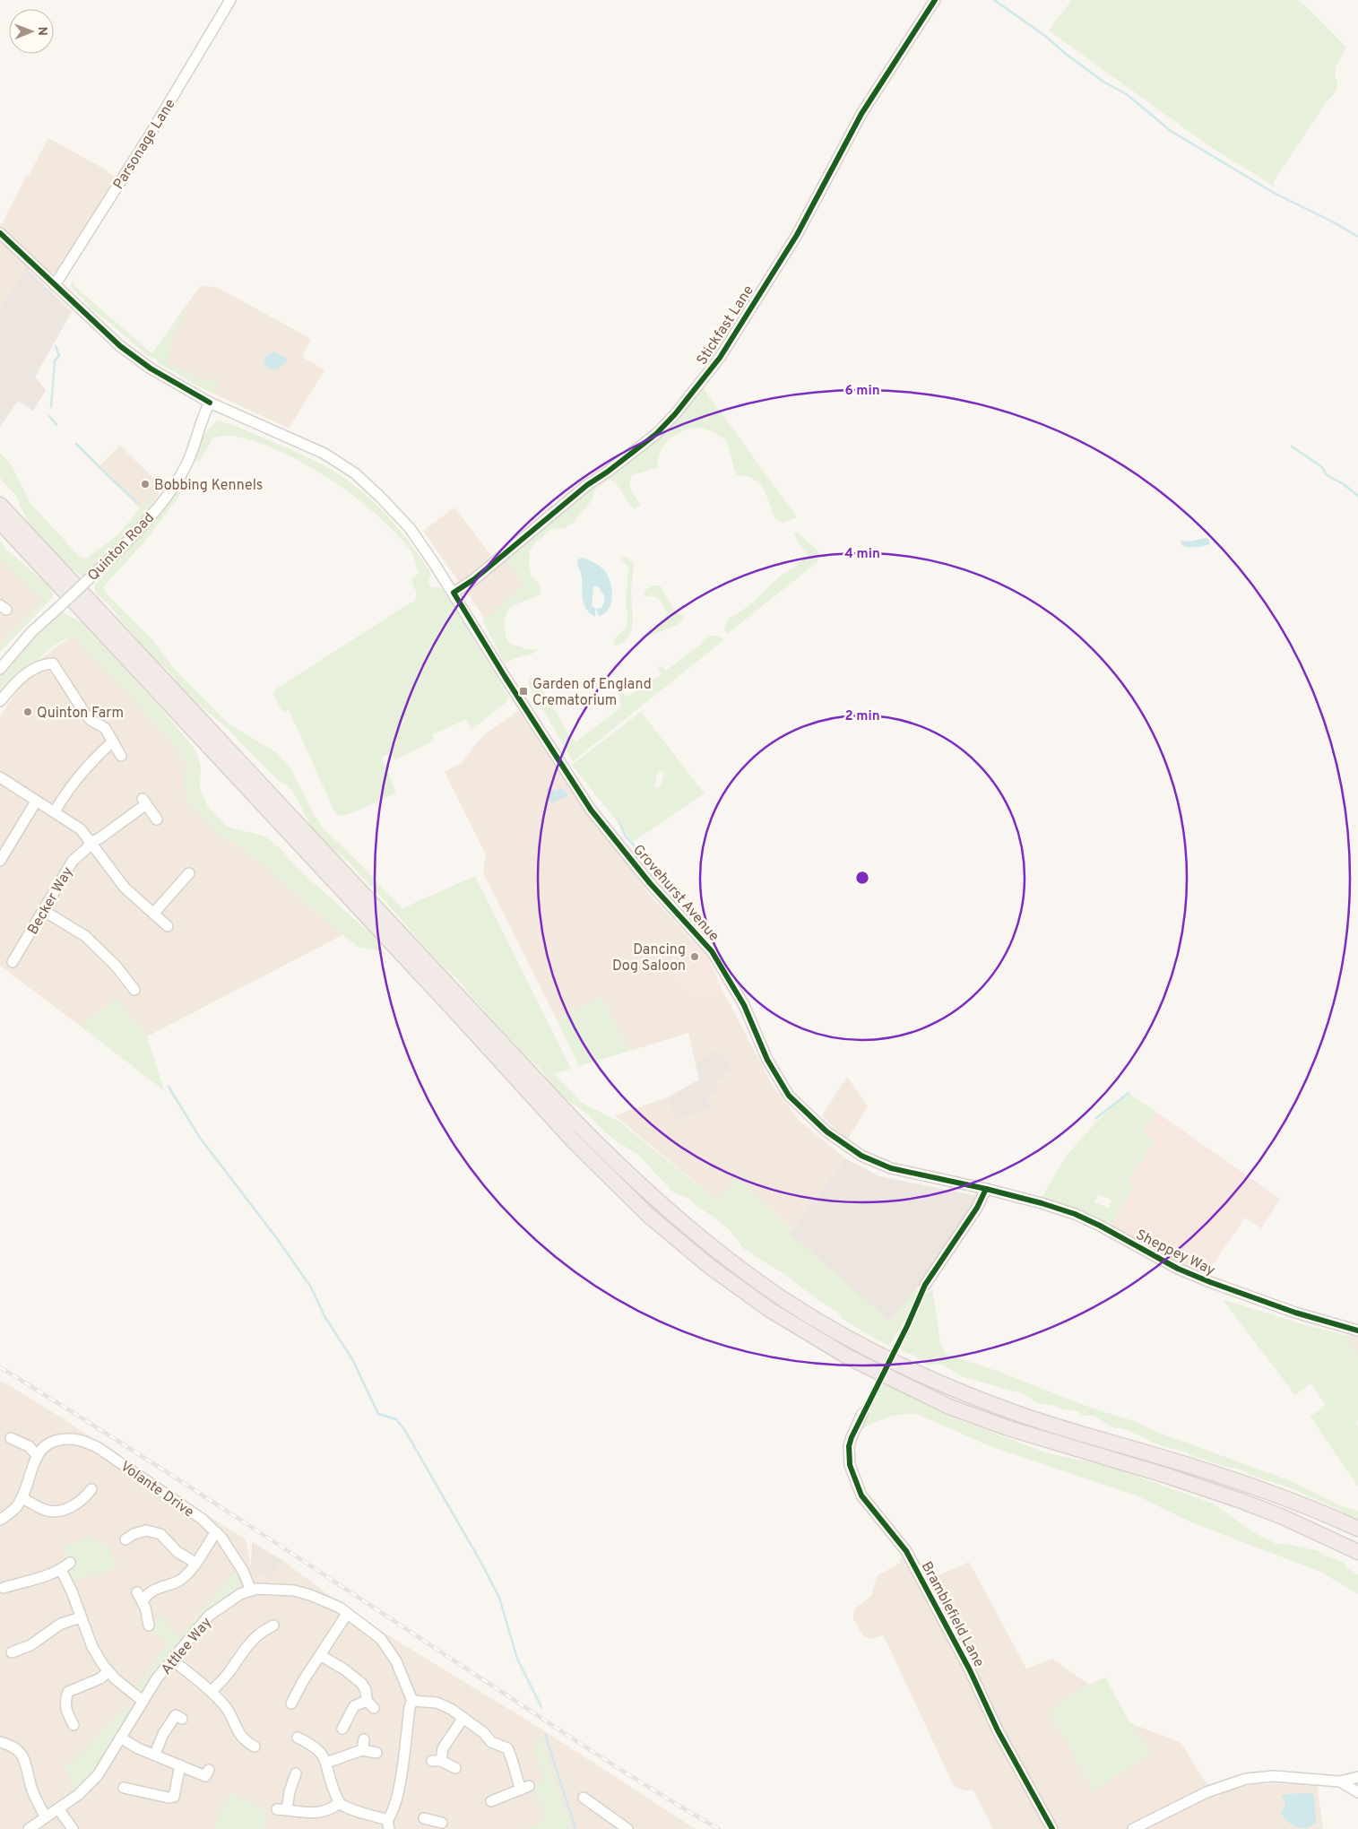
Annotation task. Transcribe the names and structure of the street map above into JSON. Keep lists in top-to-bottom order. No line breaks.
{"streets":{"street":["Parsonage Lane","Stickfast Lane","Quinton Road","Grovehurst Avenue","Becker Way","Sheppey Way","Volante Drive","Bramblefield Lane","Attlee Way"]},"crossings":[["Parsonage Lane","Grovehurst Avenue"],["Stickfast Lane","Grovehurst Avenue"],["Quinton Road","Grovehurst Avenue"],["Grovehurst Avenue","Sheppey Way"],["Volante Drive","Attlee Way"]],"places":{"other":["Bobbing Kennels","Quinton Farm","Dancing Dog Saloon"],"transit":["Garden of England Crematorium"]},"north":"right","rings":["6 min","4 min","2 min"]}
